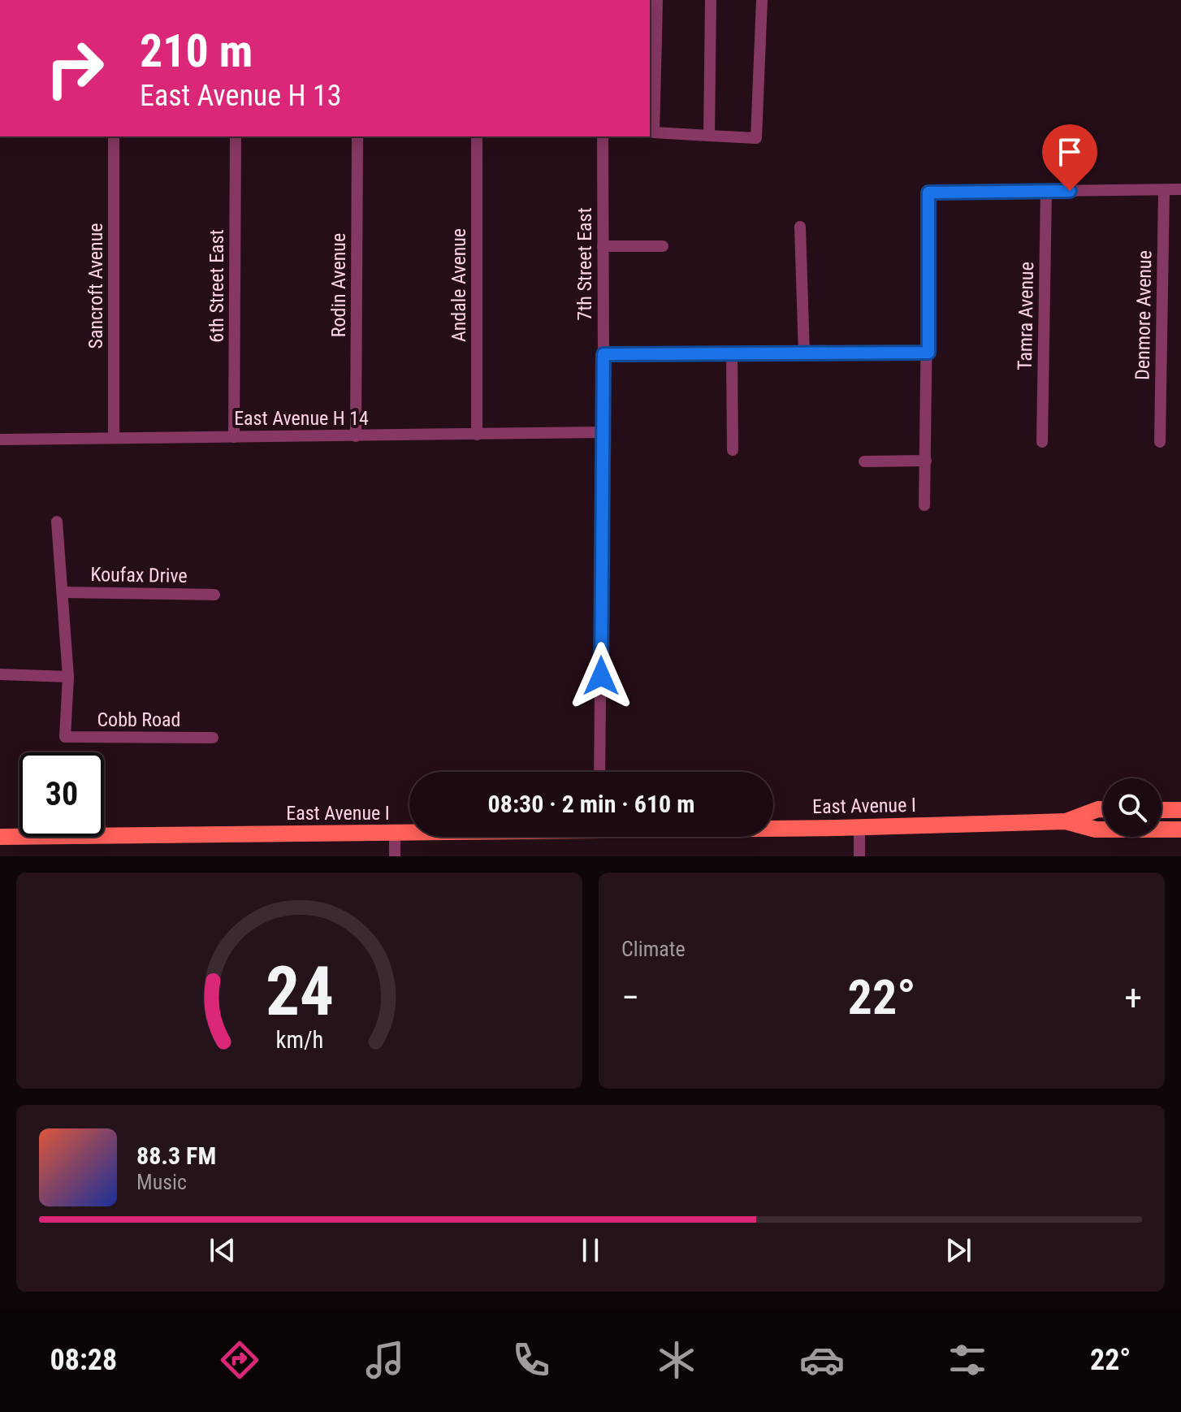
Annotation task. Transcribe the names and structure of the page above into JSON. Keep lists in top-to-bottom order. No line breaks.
{"streets":{"main road":["East Avenue I"],"street":["7th Street East","Rodin Avenue","Andale Avenue","Sancroft Avenue","6th Street East","Denmore Avenue","Tamra Avenue","East Avenue H 14","Koufax Drive","Cobb Road"]},"crossings":[["7th Street East","East Avenue H 14"],["Rodin Avenue","East Avenue H 14"],["Andale Avenue","East Avenue H 14"],["Sancroft Avenue","East Avenue H 14"],["6th Street East","East Avenue H 14"]],"page":{"turn":["210 m","East Avenue H 13"],"limit":"30","trip":"08:30 · 2 min · 610 m","tile":"Climate","heat":["−","22°","+"],"song":["88.3 FM","Music"],"tabs":["08:28","22°"],"gauge":["24","km/h"]}}
